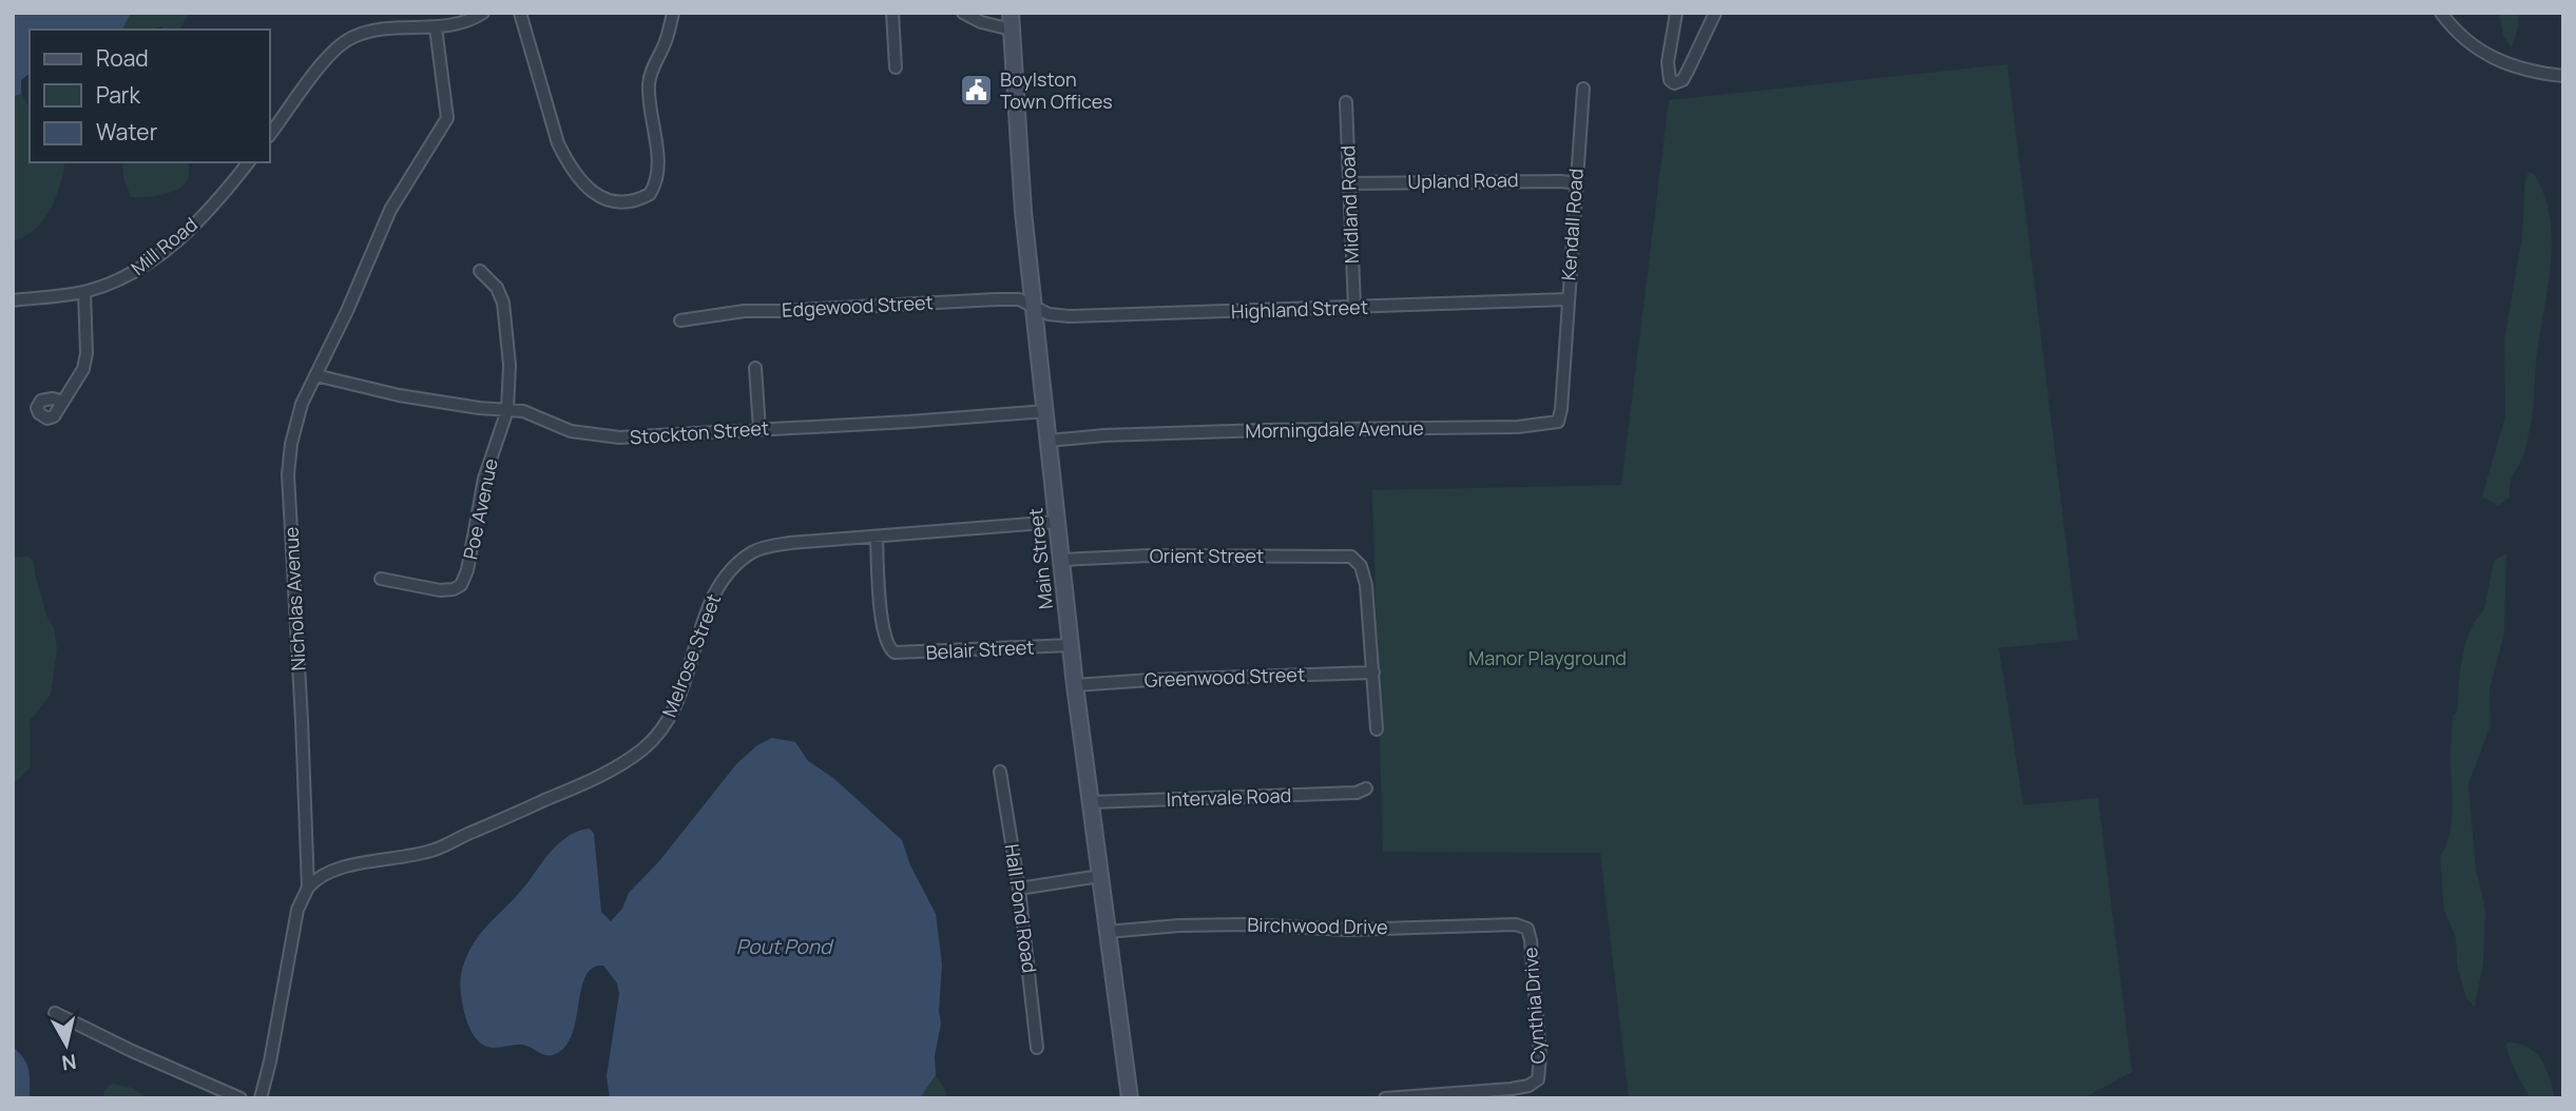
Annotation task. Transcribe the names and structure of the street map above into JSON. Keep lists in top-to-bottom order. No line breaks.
{"streets":{"main road":["Main Street"],"street":["Upland Road","Midland Road","Kendall Road","Mill Road","Edgewood Street","Highland Street","Morningdale Avenue","Stockton Street","Poe Avenue","Orient Street","Nicholas Avenue","Belair Street","Melrose Street","Greenwood Street","Intervale Road","Hall Pond Road","Birchwood Drive","Cynthia Drive"]},"crossings":[["Upland Road","Midland Road"],["Upland Road","Kendall Road"],["Midland Road","Highland Street"],["Kendall Road","Highland Street"],["Kendall Road","Morningdale Avenue"],["Edgewood Street","Highland Street"],["Edgewood Street","Main Street"],["Highland Street","Main Street"],["Morningdale Avenue","Main Street"],["Stockton Street","Poe Avenue"],["Stockton Street","Main Street"],["Stockton Street","Nicholas Avenue"],["Orient Street","Main Street"],["Orient Street","Greenwood Street"],["Main Street","Belair Street"],["Main Street","Melrose Street"],["Main Street","Greenwood Street"],["Main Street","Intervale Road"],["Main Street","Birchwood Drive"],["Nicholas Avenue","Melrose Street"],["Belair Street","Melrose Street"],["Birchwood Drive","Cynthia Drive"]],"water":["Pout Pond"],"parks":["Manor Playground"],"places":{"public building":["Boylston Town Offices"]},"legend":["Road","Park","Water"],"north":"bottom"}
